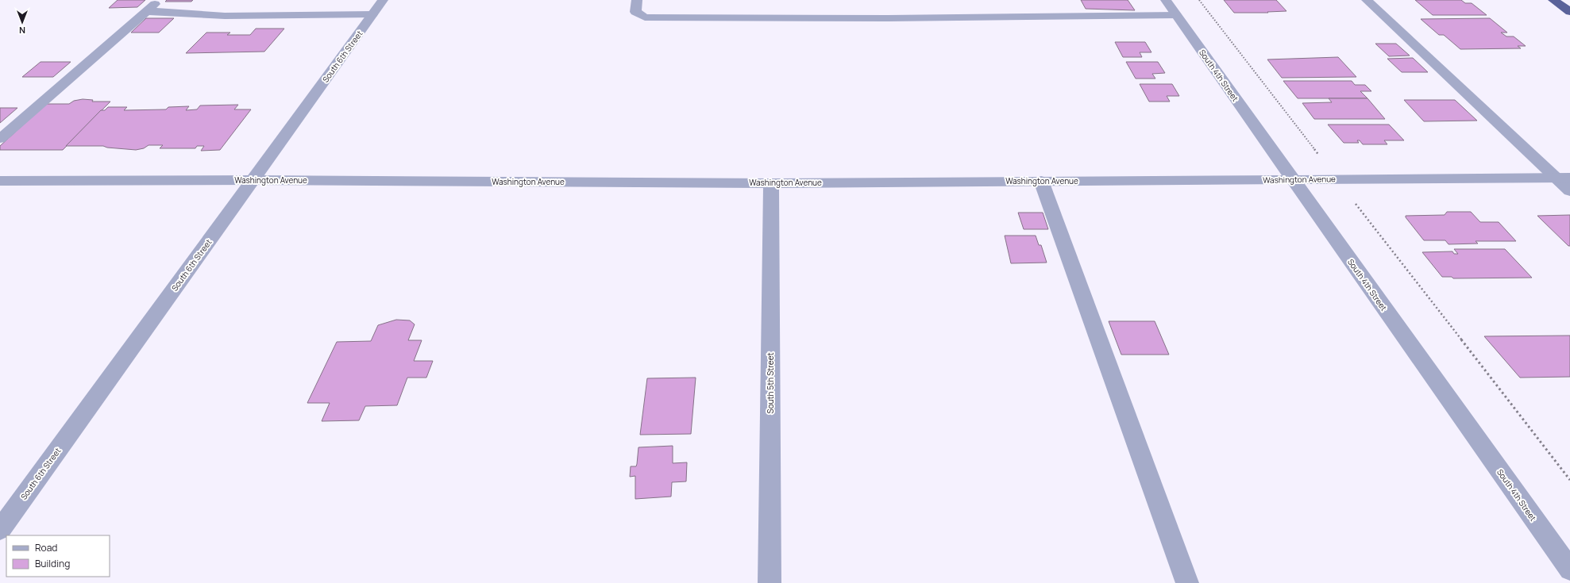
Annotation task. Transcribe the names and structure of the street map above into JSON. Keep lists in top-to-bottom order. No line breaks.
{"streets":{"street":["South 6th Street","South 4th Street","Washington Avenue","South 5th Street"]},"crossings":[["South 6th Street","Washington Avenue"],["South 4th Street","Washington Avenue"],["Washington Avenue","South 5th Street"]],"legend":["Road","Building"],"north":"bottom"}
